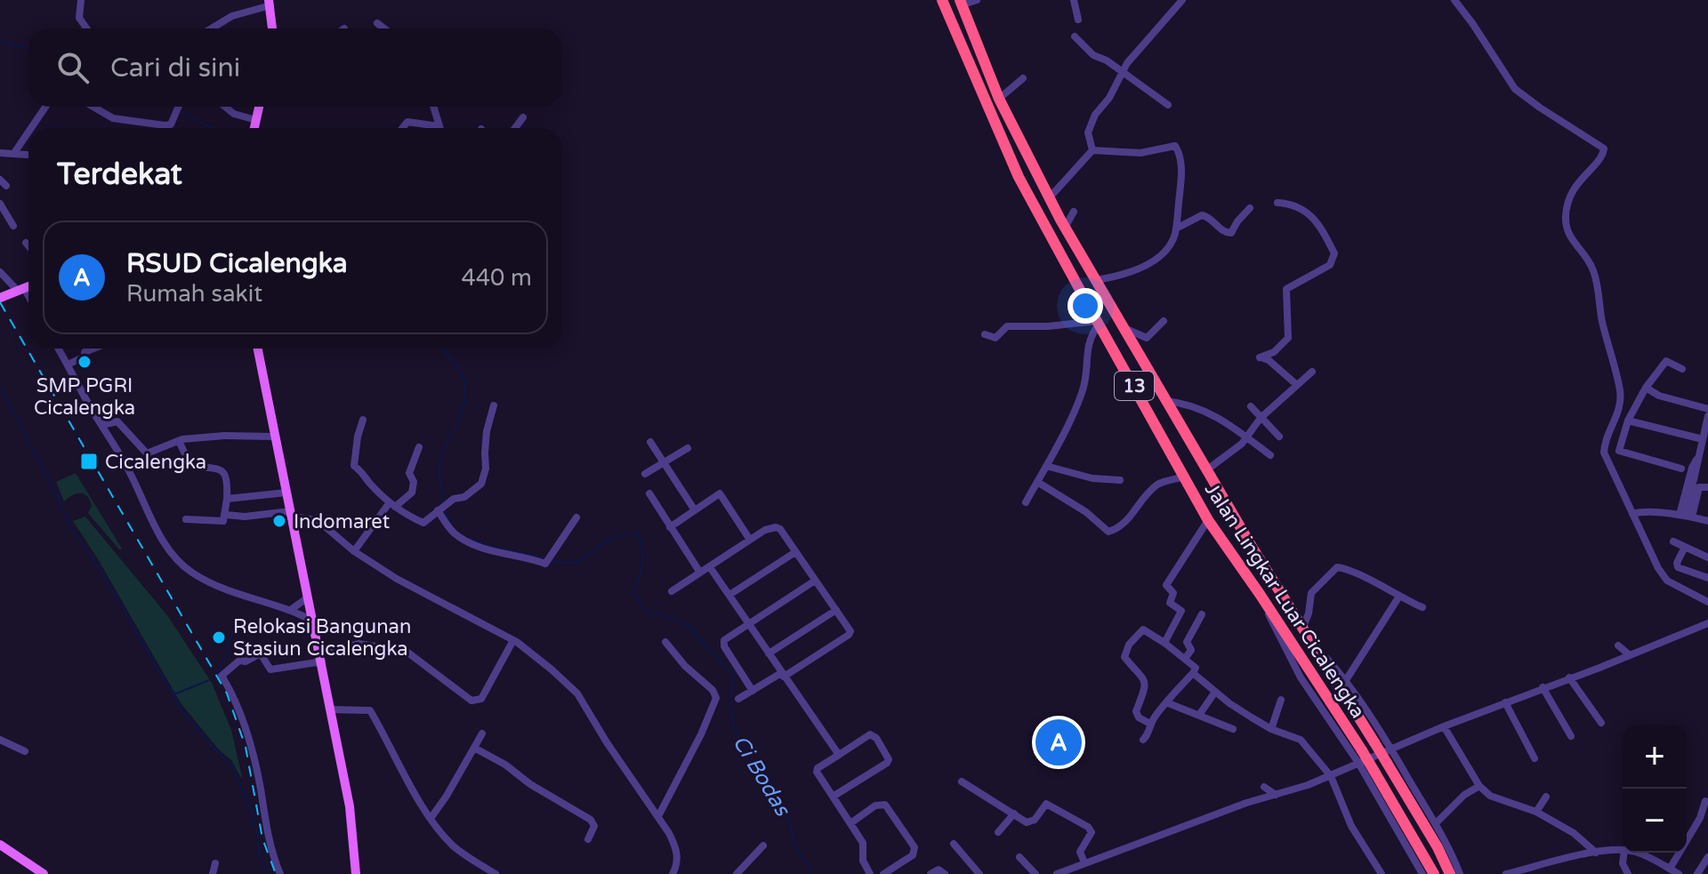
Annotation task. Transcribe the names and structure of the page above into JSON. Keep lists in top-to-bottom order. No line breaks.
{"streets":{"highway":["13","Jalan Lingkar Luar Cicalengka"]},"water":["Ci Bodas"],"places":{"other":["SMP PGRI Cicalengka","Indomaret","Relokasi Bangunan Stasiun Cicalengka"],"transit":["Cicalengka"]},"page":{"search":"Cari di sini","heading":"Terdekat","list":[{"mark":"A","name":"RSUD Cicalengka","note":"Rumah sakit","value":"440 m"}],"pins":"A","map_buttons":["+","−"]}}
